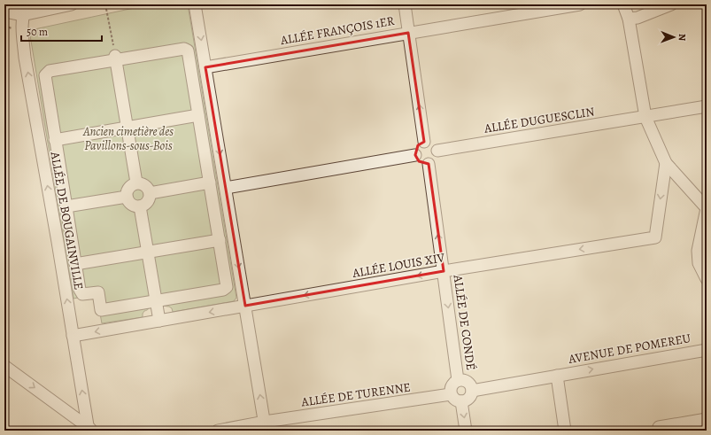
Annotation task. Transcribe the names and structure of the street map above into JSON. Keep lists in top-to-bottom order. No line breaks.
{"streets":{"street":["ALLÉE FRANÇOIS 1ER","ALLÉE DUGUESCLIN","ALLÉE DE BOUGAINVILLE","ALLÉE LOUIS XIV","ALLÉE DE CONDÉ","AVENUE DE POMEREU","ALLÉE DE TURENNE"]},"crossings":[["ALLÉE DUGUESCLIN","ALLÉE DE CONDÉ"],["ALLÉE DE BOUGAINVILLE","ALLÉE LOUIS XIV"],["ALLÉE LOUIS XIV","ALLÉE DE CONDÉ"],["ALLÉE DE CONDÉ","ALLÉE DE TURENNE"]],"one_way":["ALLÉE LOUIS XIV"],"parks":["Ancien cimetière des Pavillons-sous-Bois"],"scale_bar":"50 m","north":"right"}
